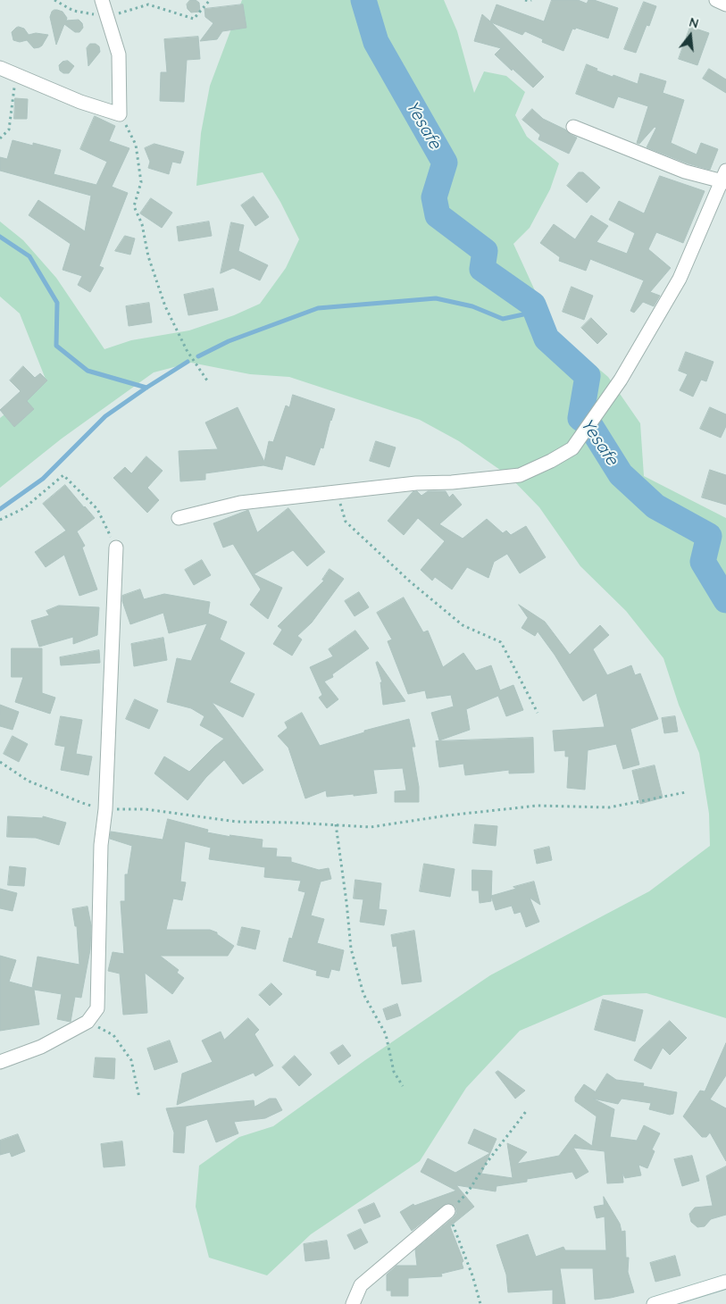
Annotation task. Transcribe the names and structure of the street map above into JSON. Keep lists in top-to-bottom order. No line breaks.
{"water":["Yesafe"],"north":"top"}
